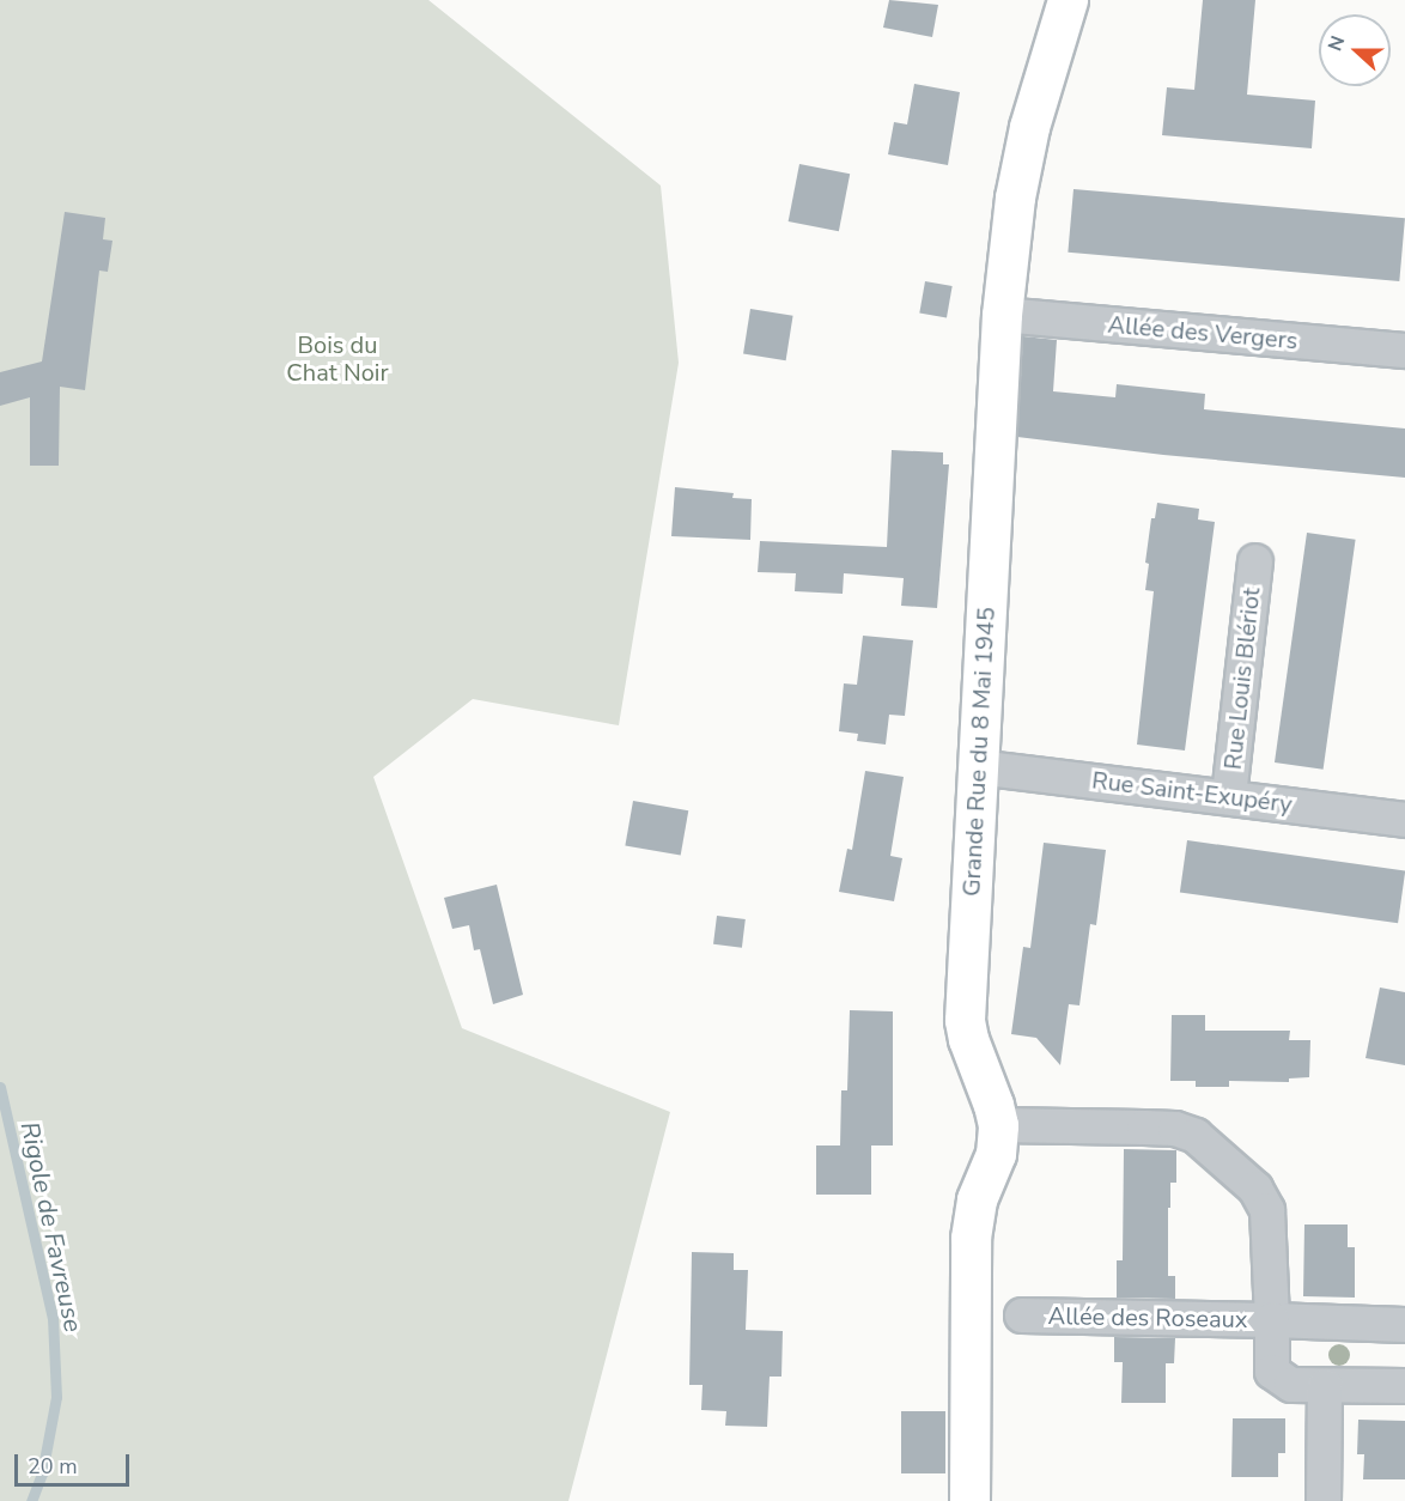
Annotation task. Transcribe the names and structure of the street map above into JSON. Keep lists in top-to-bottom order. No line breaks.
{"streets":{"main road":["Grande Rue du 8 Mai 1945"],"street":["Allée des Vergers","Rue Louis Blériot","Rue Saint-Exupéry","Allée des Roseaux"]},"crossings":[["Allée des Vergers","Grande Rue du 8 Mai 1945"],["Rue Louis Blériot","Rue Saint-Exupéry"],["Grande Rue du 8 Mai 1945","Rue Saint-Exupéry"]],"water":["Rigole de Favreuse"],"parks":["Bois du Chat Noir"],"scale_bar":"20 m","north":"left"}
